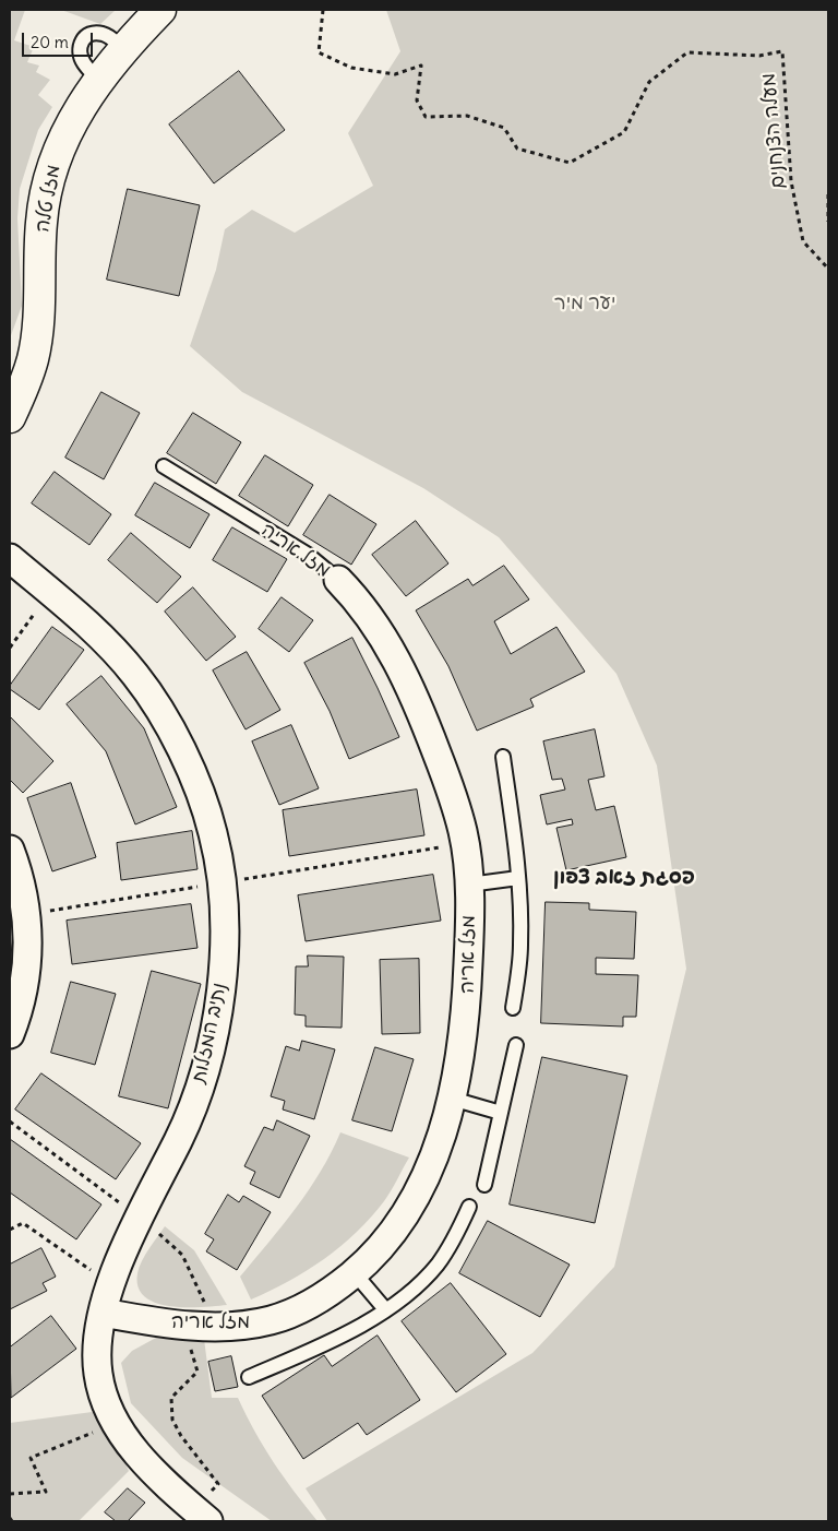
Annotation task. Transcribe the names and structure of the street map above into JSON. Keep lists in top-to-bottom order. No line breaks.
{"streets":{"street":["מזל טלה","מזל אריה","נתיב המזלות"],"path":["מעלה הצנחנים"]},"crossings":[["מזל אריה","נתיב המזלות"]],"districts":["פסגת זאב צפון"],"parks":["יער מיר"],"scale_bar":"20 m"}
